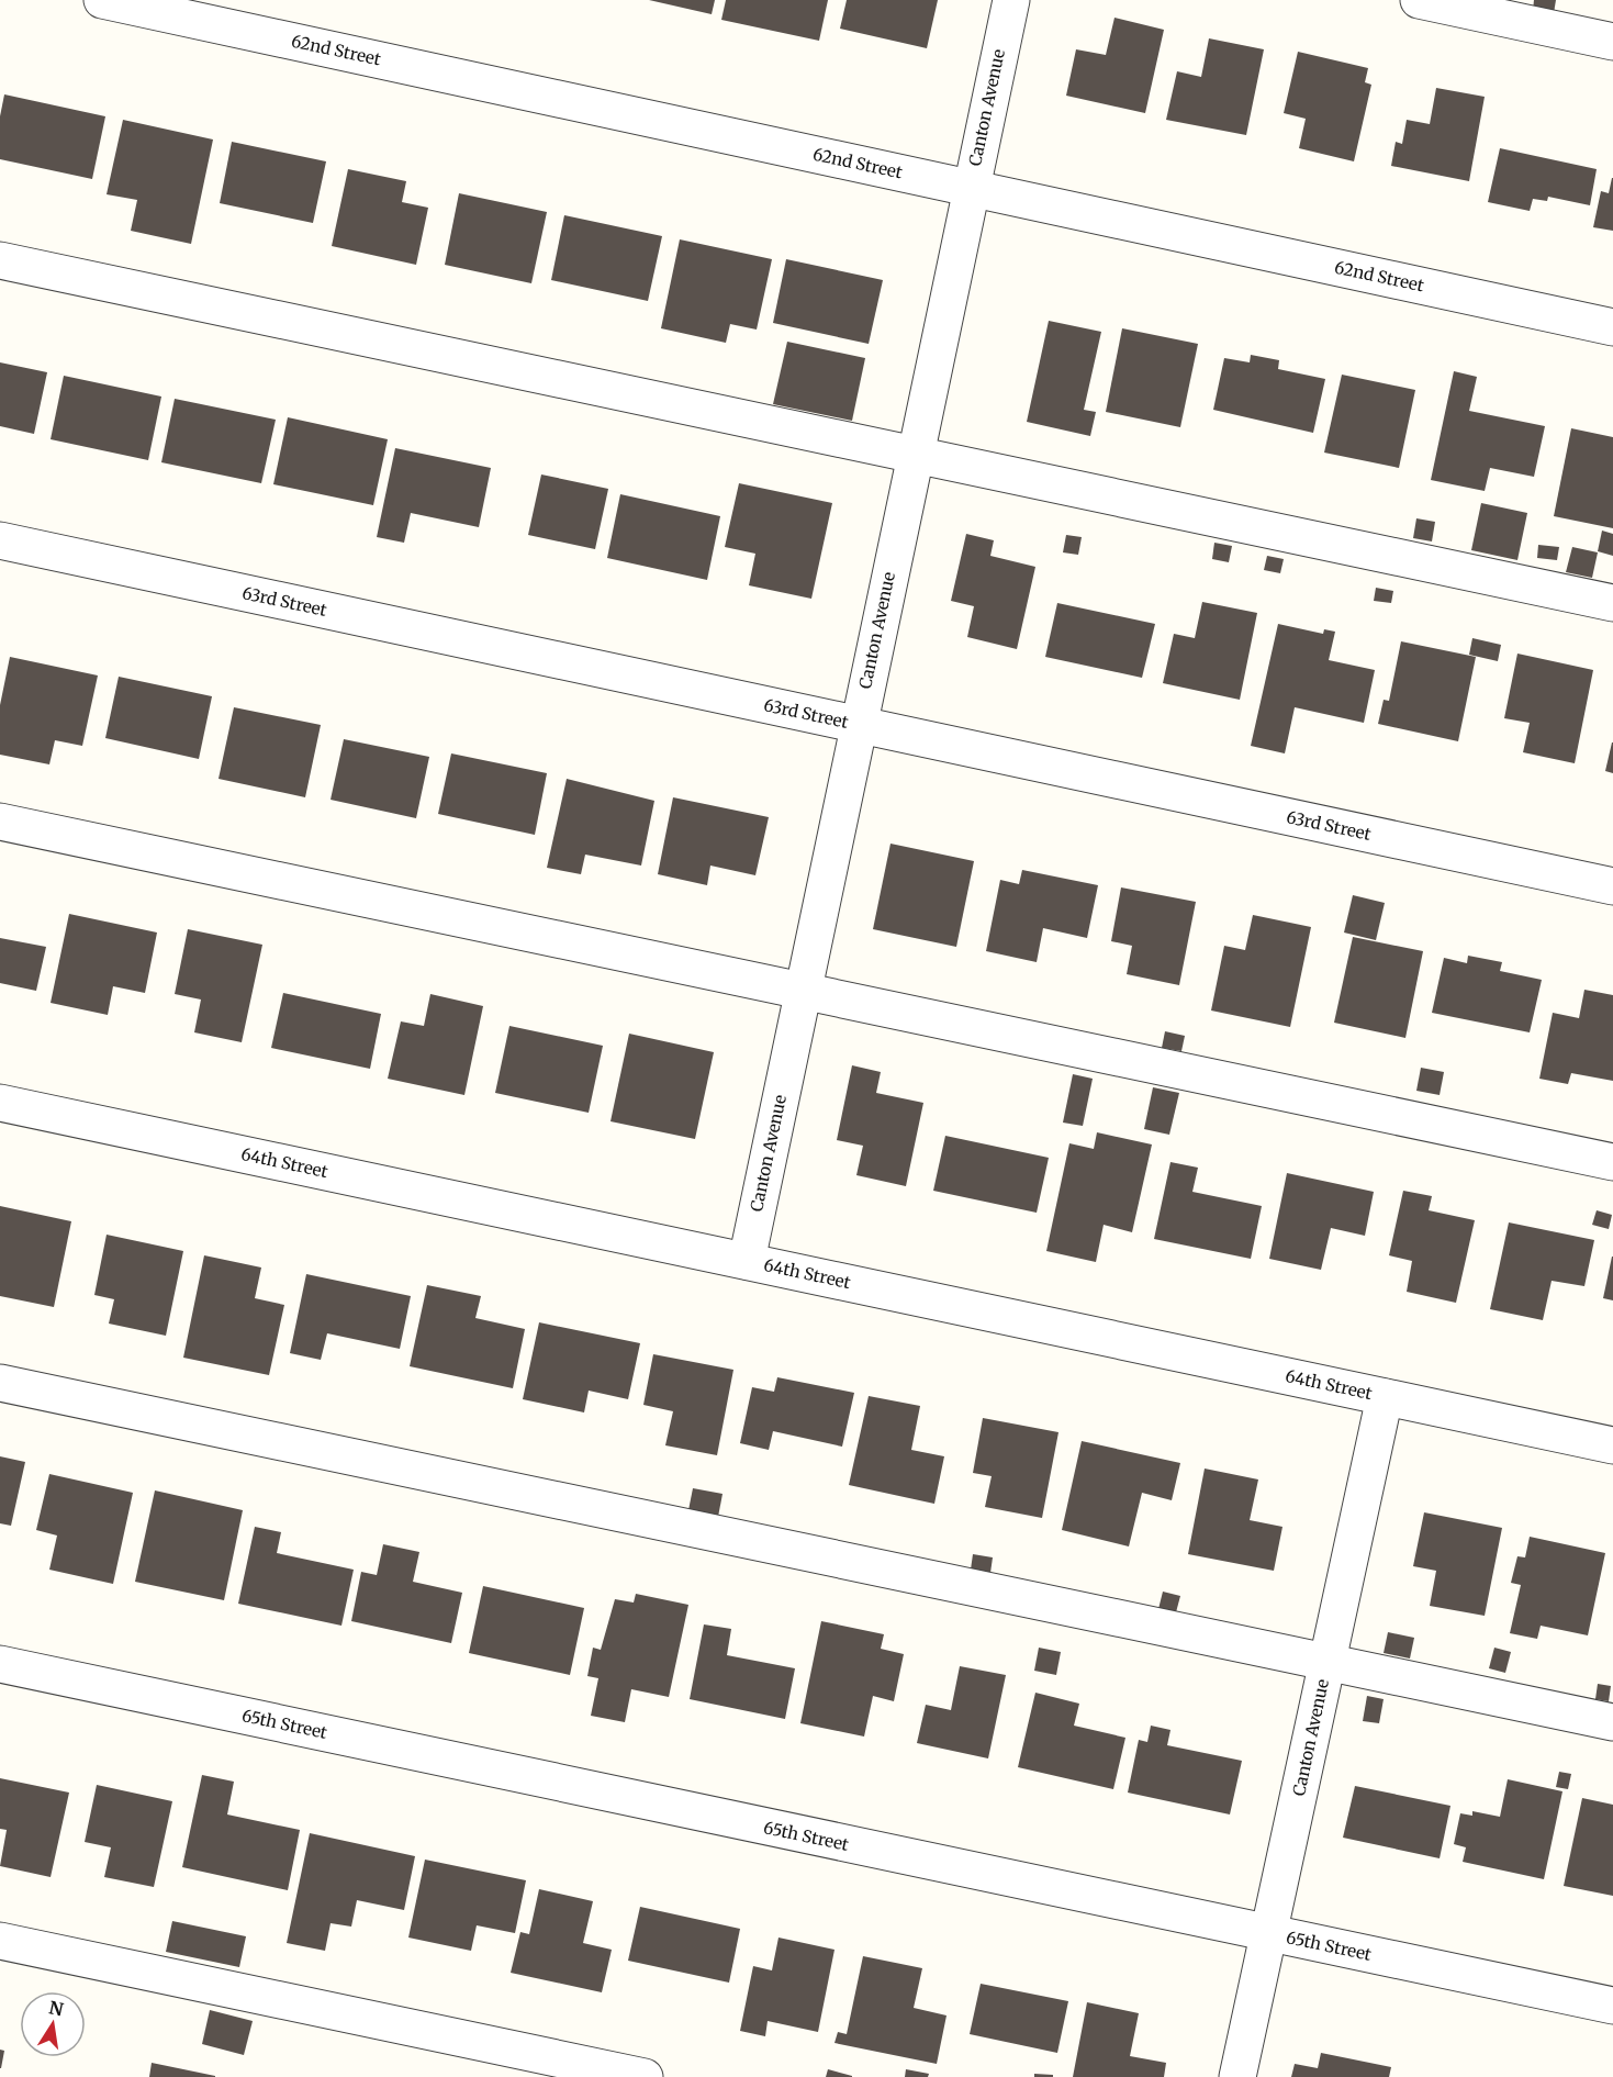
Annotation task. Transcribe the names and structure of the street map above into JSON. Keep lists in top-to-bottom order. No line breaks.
{"streets":{"street":["62nd Street","Canton Avenue","63rd Street","64th Street","65th Street"]},"crossings":[["62nd Street","Canton Avenue"],["Canton Avenue","63rd Street"],["Canton Avenue","64th Street"],["Canton Avenue","65th Street"]],"north":"top"}
